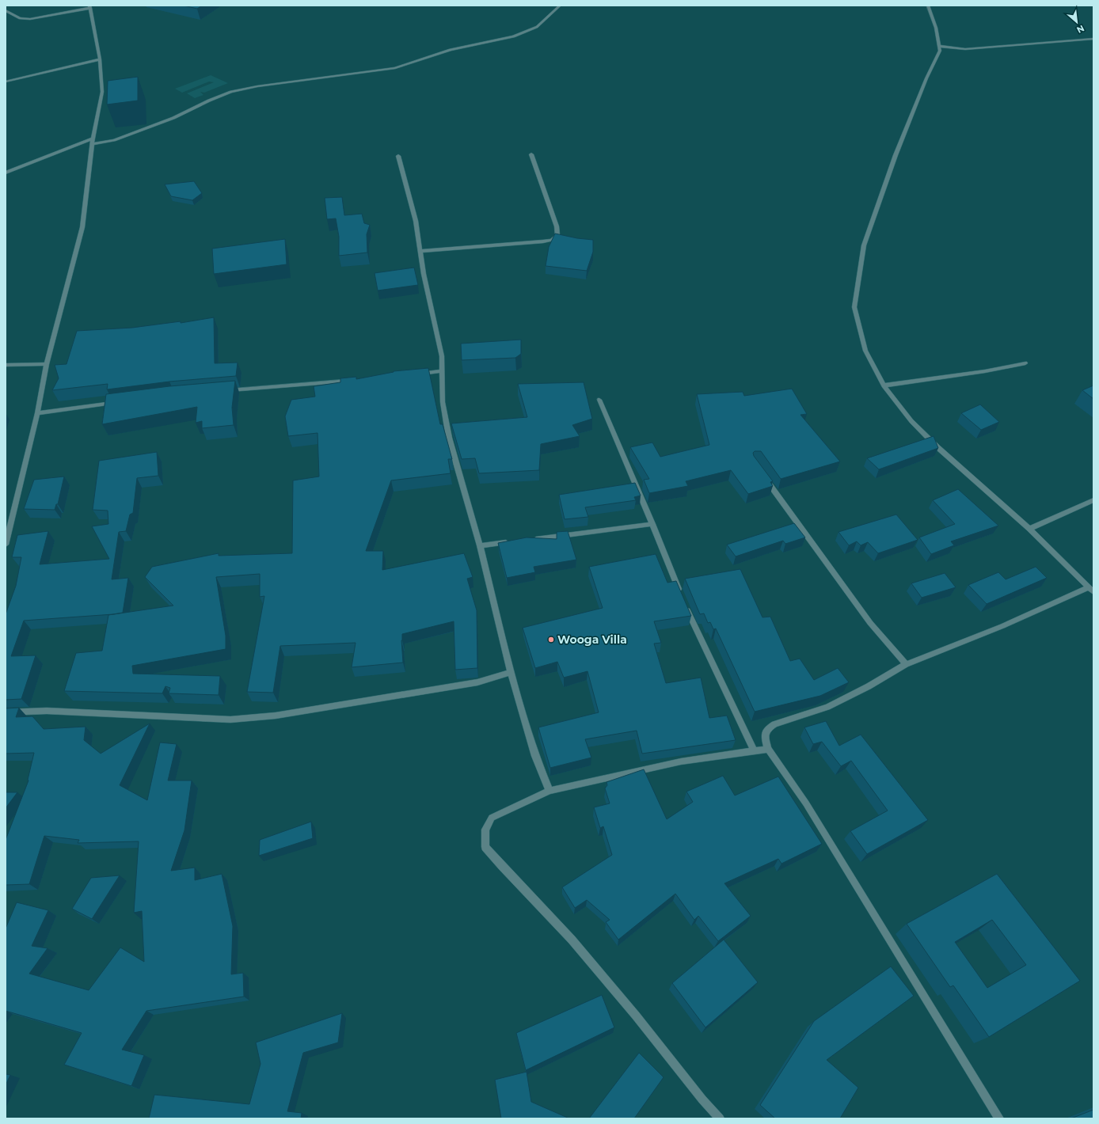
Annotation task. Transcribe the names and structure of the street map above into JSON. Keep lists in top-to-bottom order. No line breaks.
{"places":["Wooga Villa"],"north":"bottom right"}
